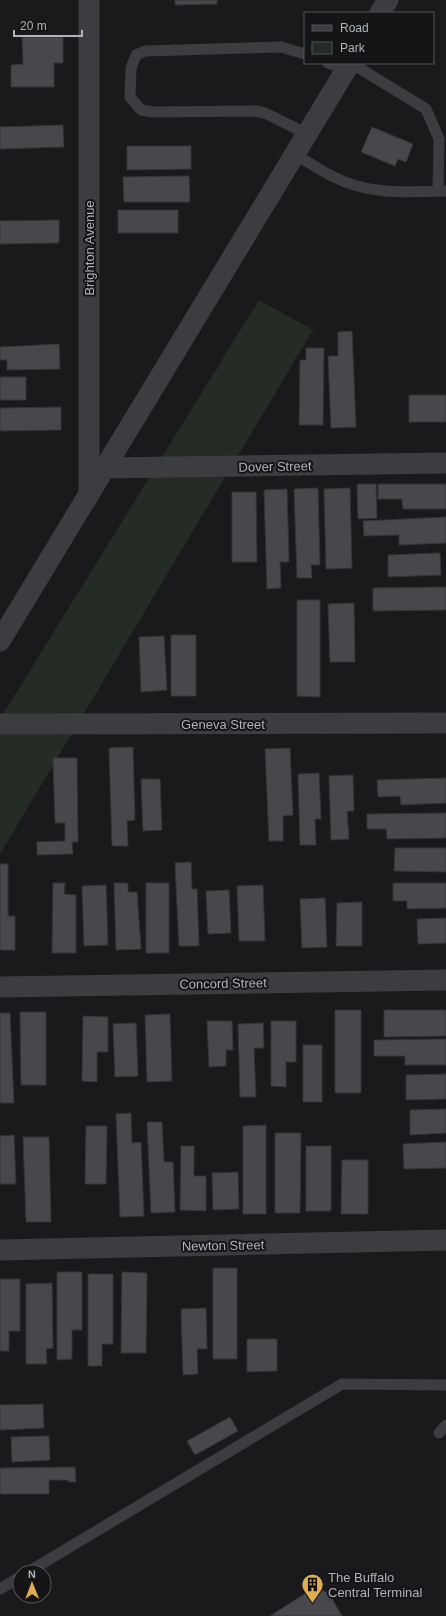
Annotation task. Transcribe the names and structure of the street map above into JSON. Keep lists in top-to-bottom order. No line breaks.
{"streets":{"street":["Brighton Avenue","Dover Street","Geneva Street","Concord Street","Newton Street"]},"places":{"building":["The Buffalo Central Terminal"]},"legend":["Road","Park"],"scale_bar":"20 m","north":"top"}
